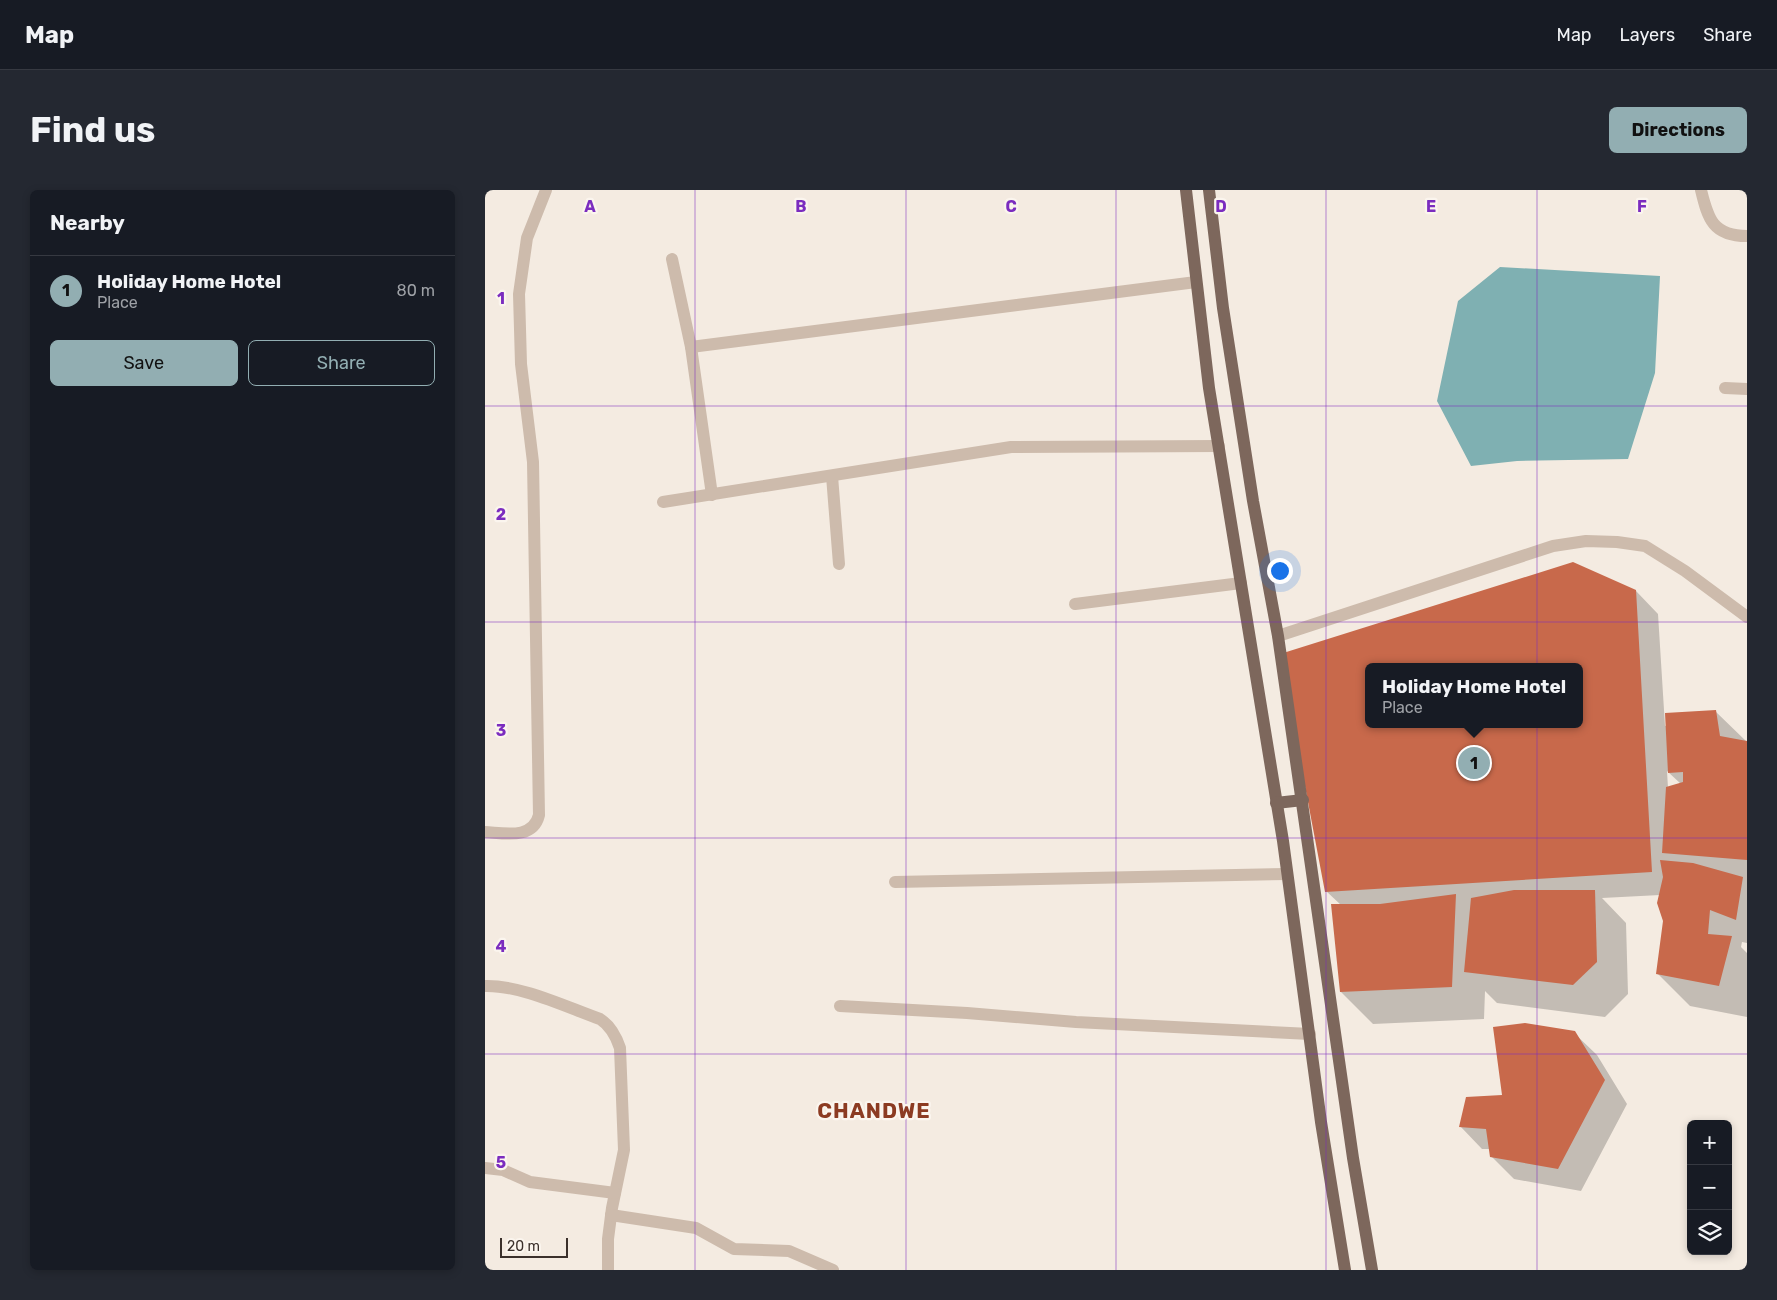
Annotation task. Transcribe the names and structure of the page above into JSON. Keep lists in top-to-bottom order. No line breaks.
{"districts":["CHANDWE"],"scale_bar":"20 m","page":{"header":"Map","nav":["Map","Layers","Share"],"buttons":["Directions",["Save","Share"]],"title":"Find us","heading":"Nearby","list":[{"mark":"1","name":"Holiday Home Hotel","note":"Place","value":"80 m"}],"popup":["Holiday Home Hotel","Place"],"pins":"1","map_buttons":["+","−"],"scale":"20 m"},"grid":{"columns":["A","B","C","D","E","F"],"rows":["1","2","3","4","5"]}}
